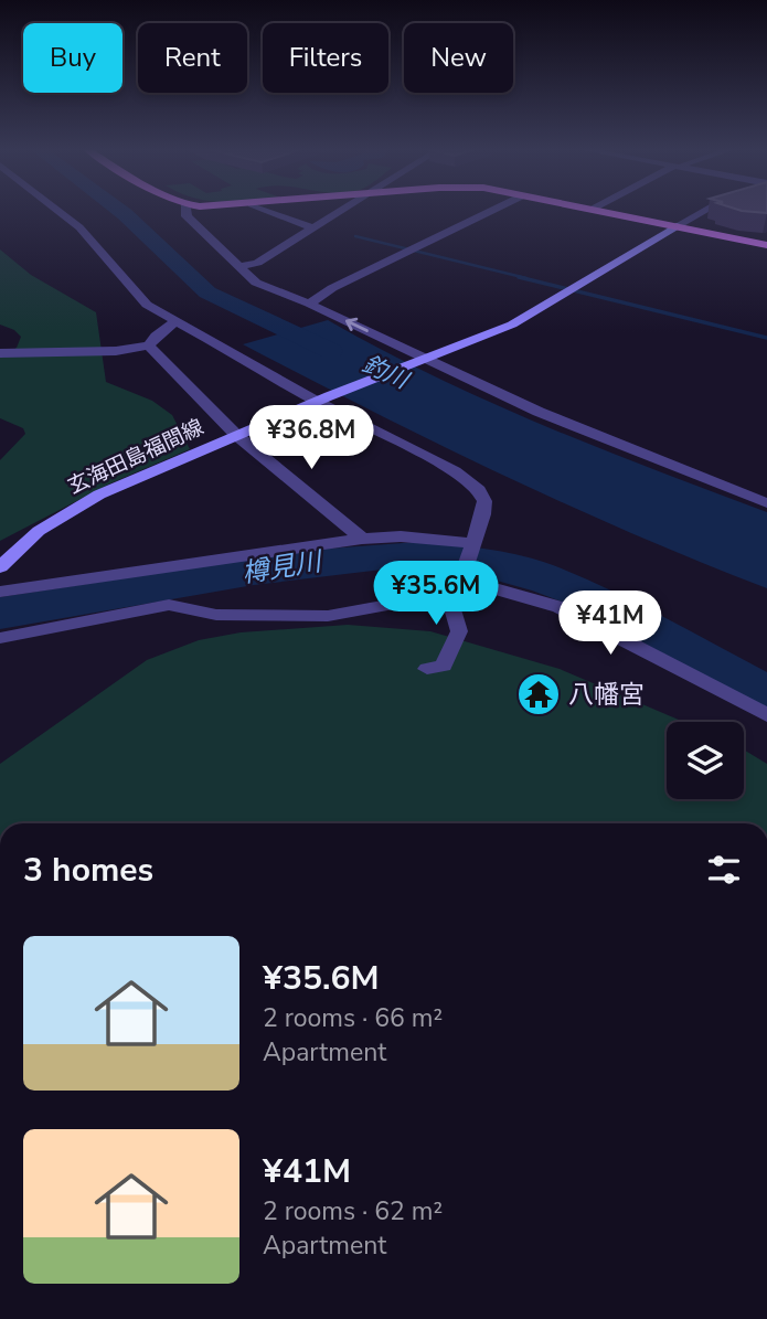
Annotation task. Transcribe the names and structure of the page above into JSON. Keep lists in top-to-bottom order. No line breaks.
{"streets":{"main road":["玄海田島福間線"]},"water":["釣川","樽見川"],"places":{"temple":["八幡宮"]},"page":{"chip":["Buy","Rent","Filters","New"],"price":["¥36.8M","¥35.6M","¥41M"],"heading":"3 homes","list":[{"name":"¥35.6M","note":"2 rooms · 66 m² · Apartment"},{"name":"¥41M","note":"2 rooms · 62 m² · Apartment"}]}}
